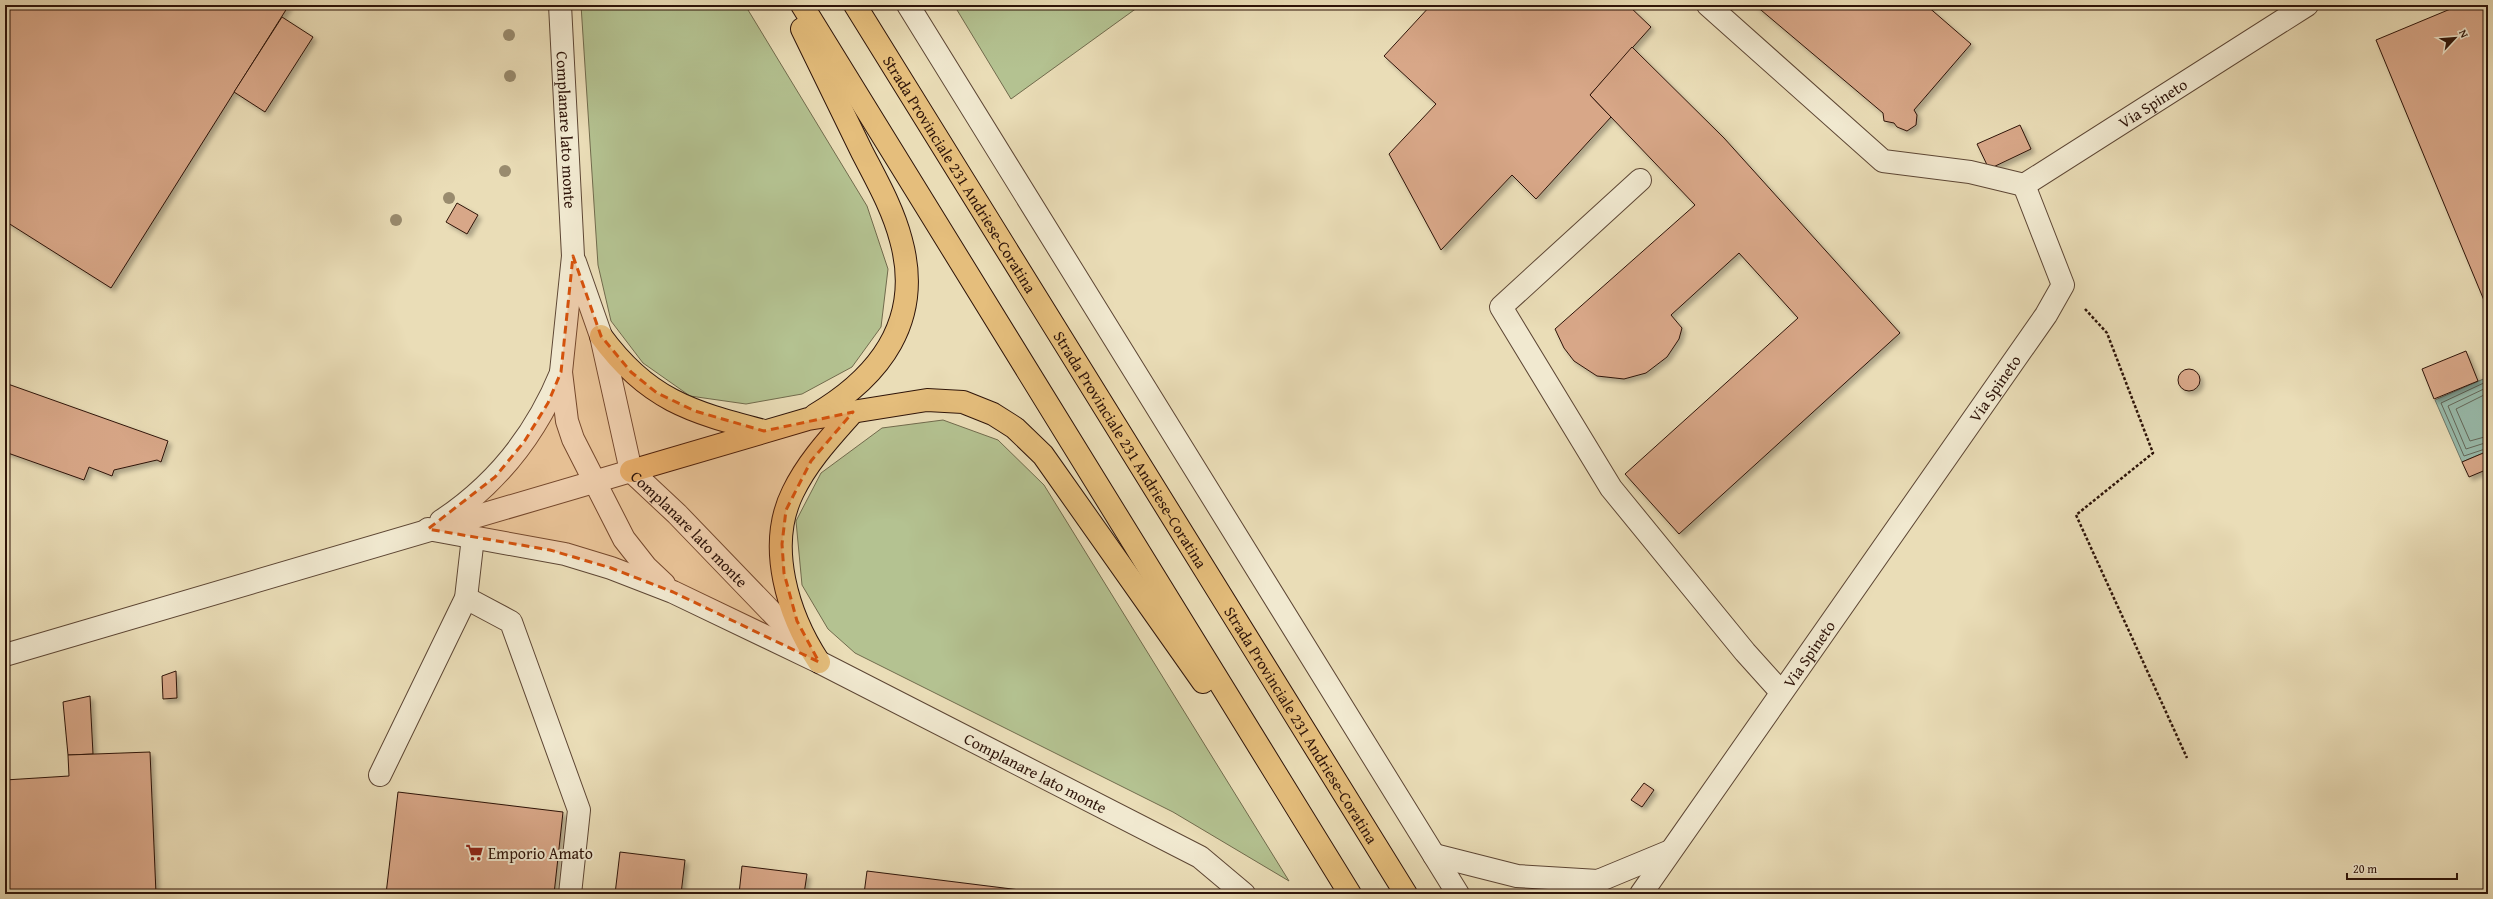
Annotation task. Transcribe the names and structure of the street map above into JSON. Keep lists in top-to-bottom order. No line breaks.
{"streets":{"highway":["Strada Provinciale 231 Andriese-Coratina"],"street":["Via Spineto","Complanare lato monte"]},"places":{"supermarket":["Emporio Amato"]},"scale_bar":"20 m","north":"top right"}
